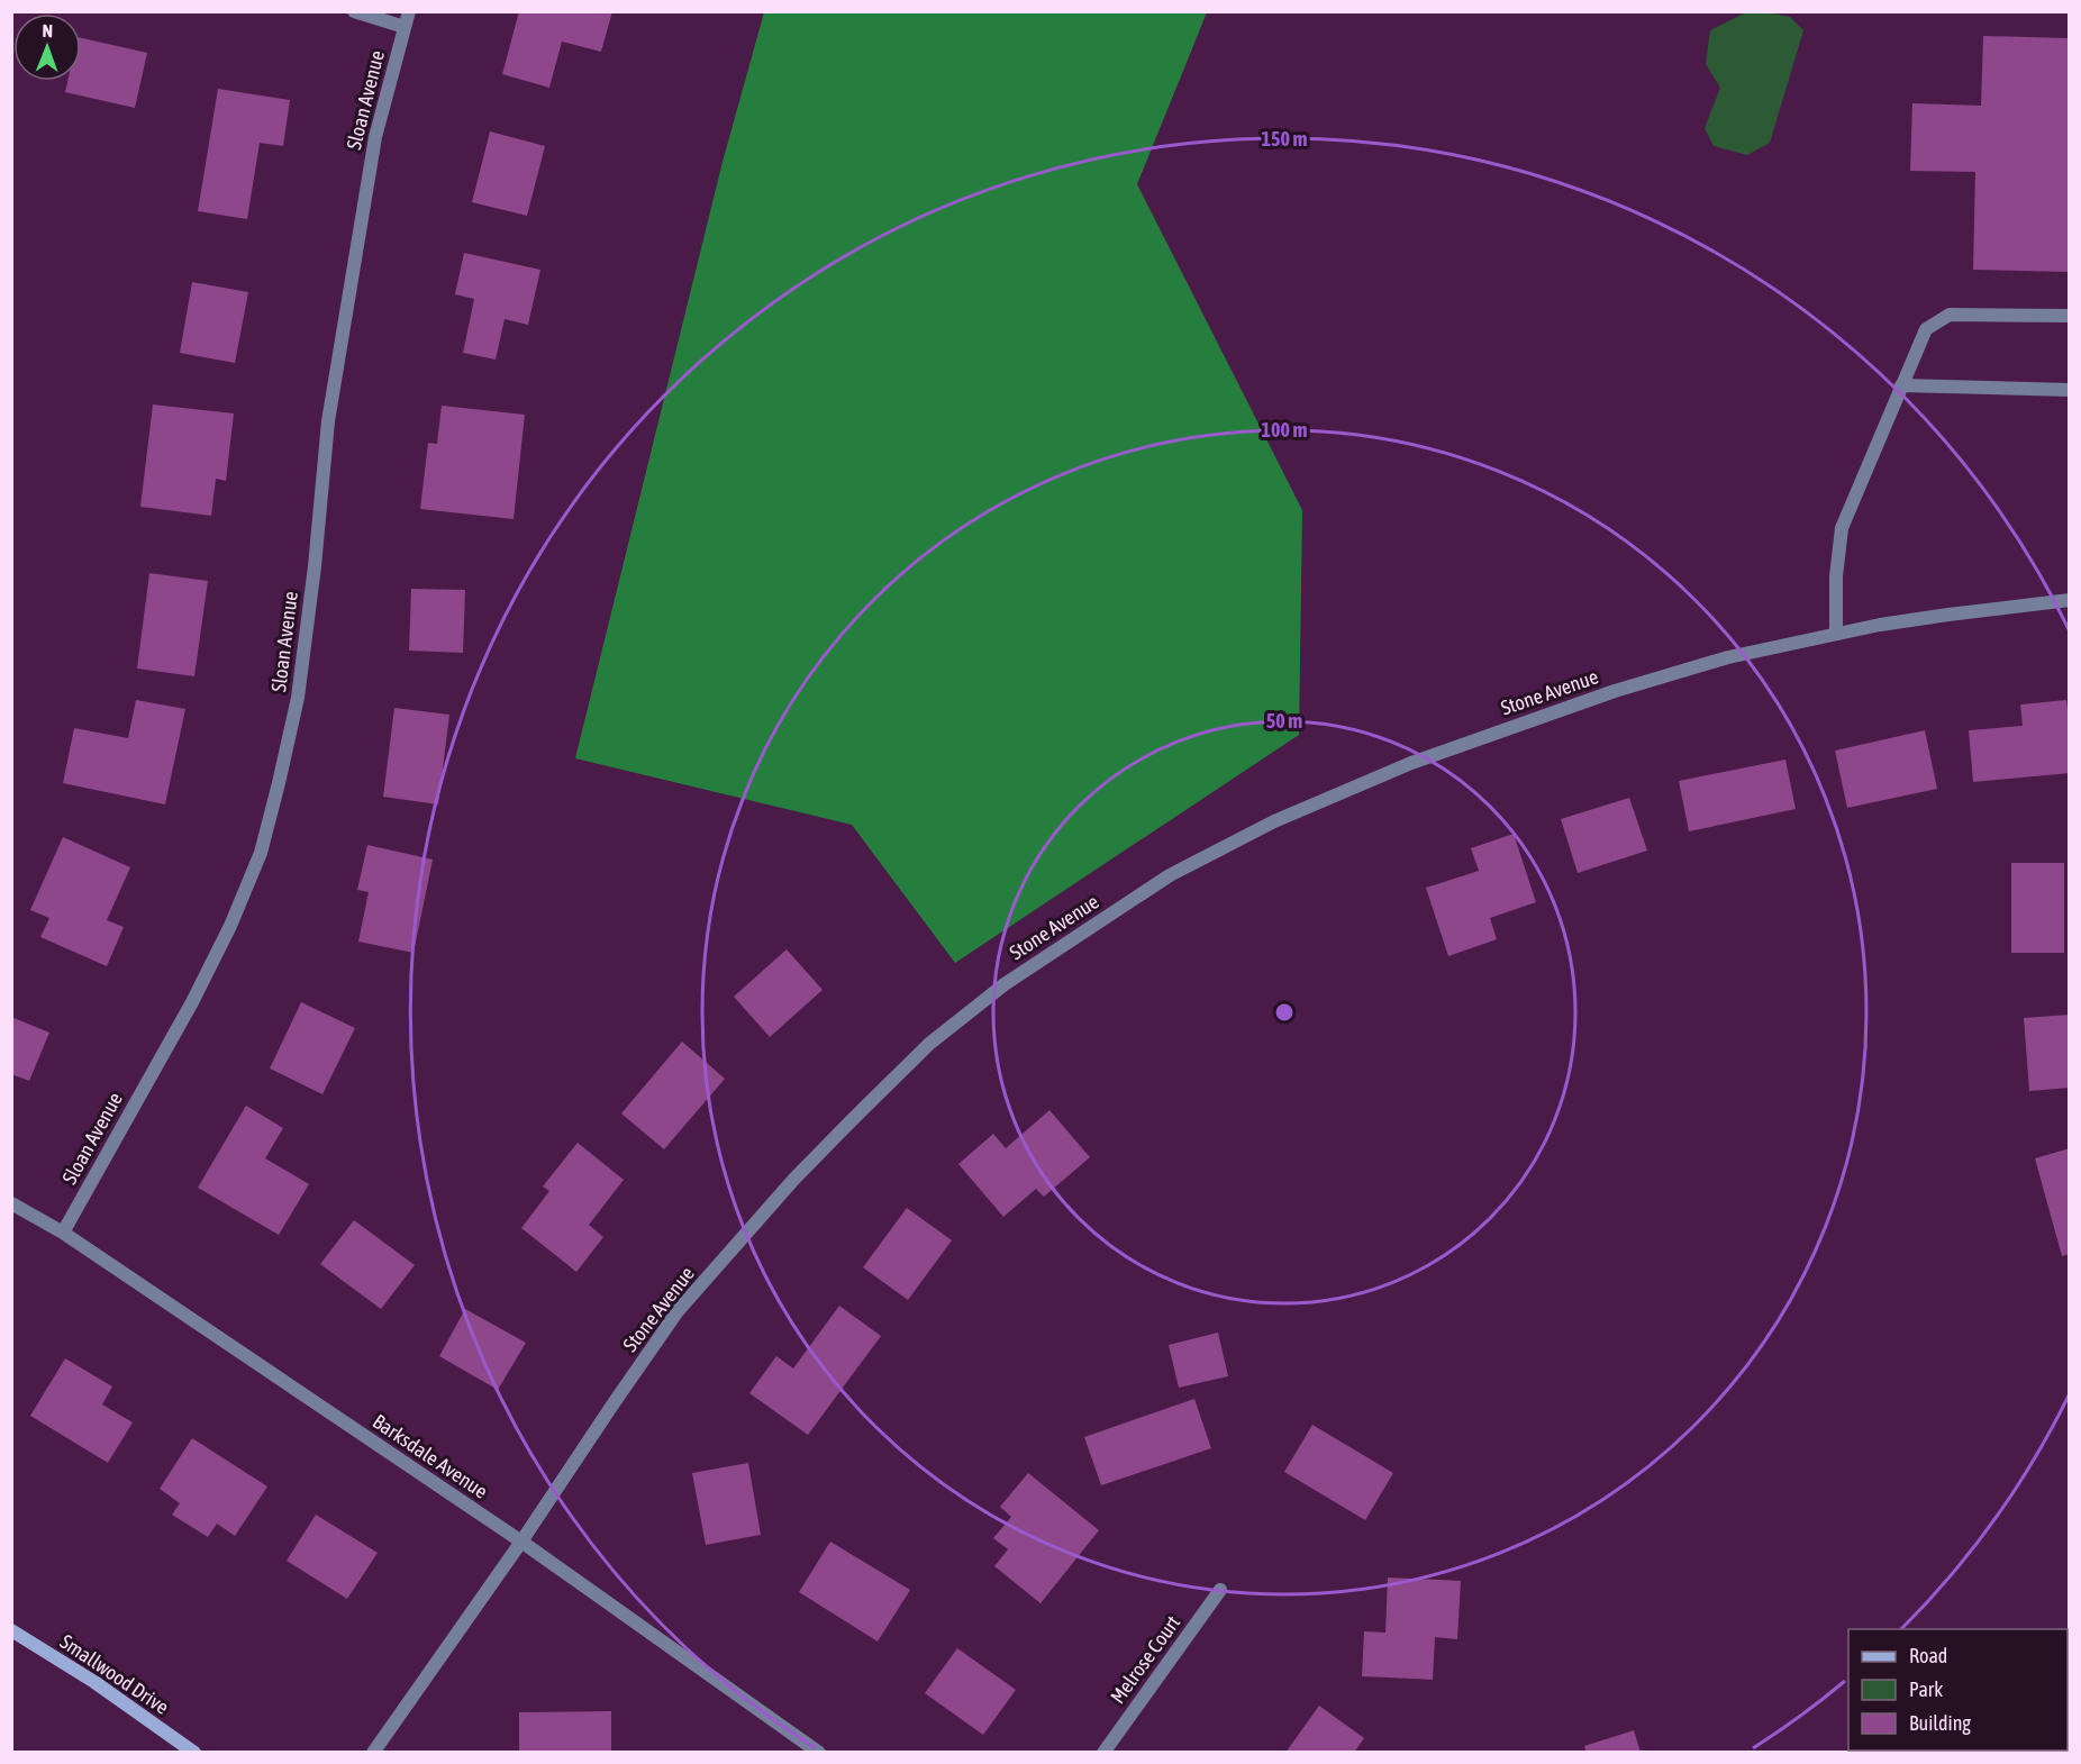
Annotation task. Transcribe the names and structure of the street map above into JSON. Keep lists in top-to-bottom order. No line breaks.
{"streets":{"main road":["Smallwood Drive"],"street":["Sloan Avenue","Stone Avenue","Barksdale Avenue","Melrose Court"]},"crossings":[["Sloan Avenue","Barksdale Avenue"],["Stone Avenue","Barksdale Avenue"]],"legend":["Road","Park","Building"],"north":"top","rings":["150 m","100 m","50 m"]}
